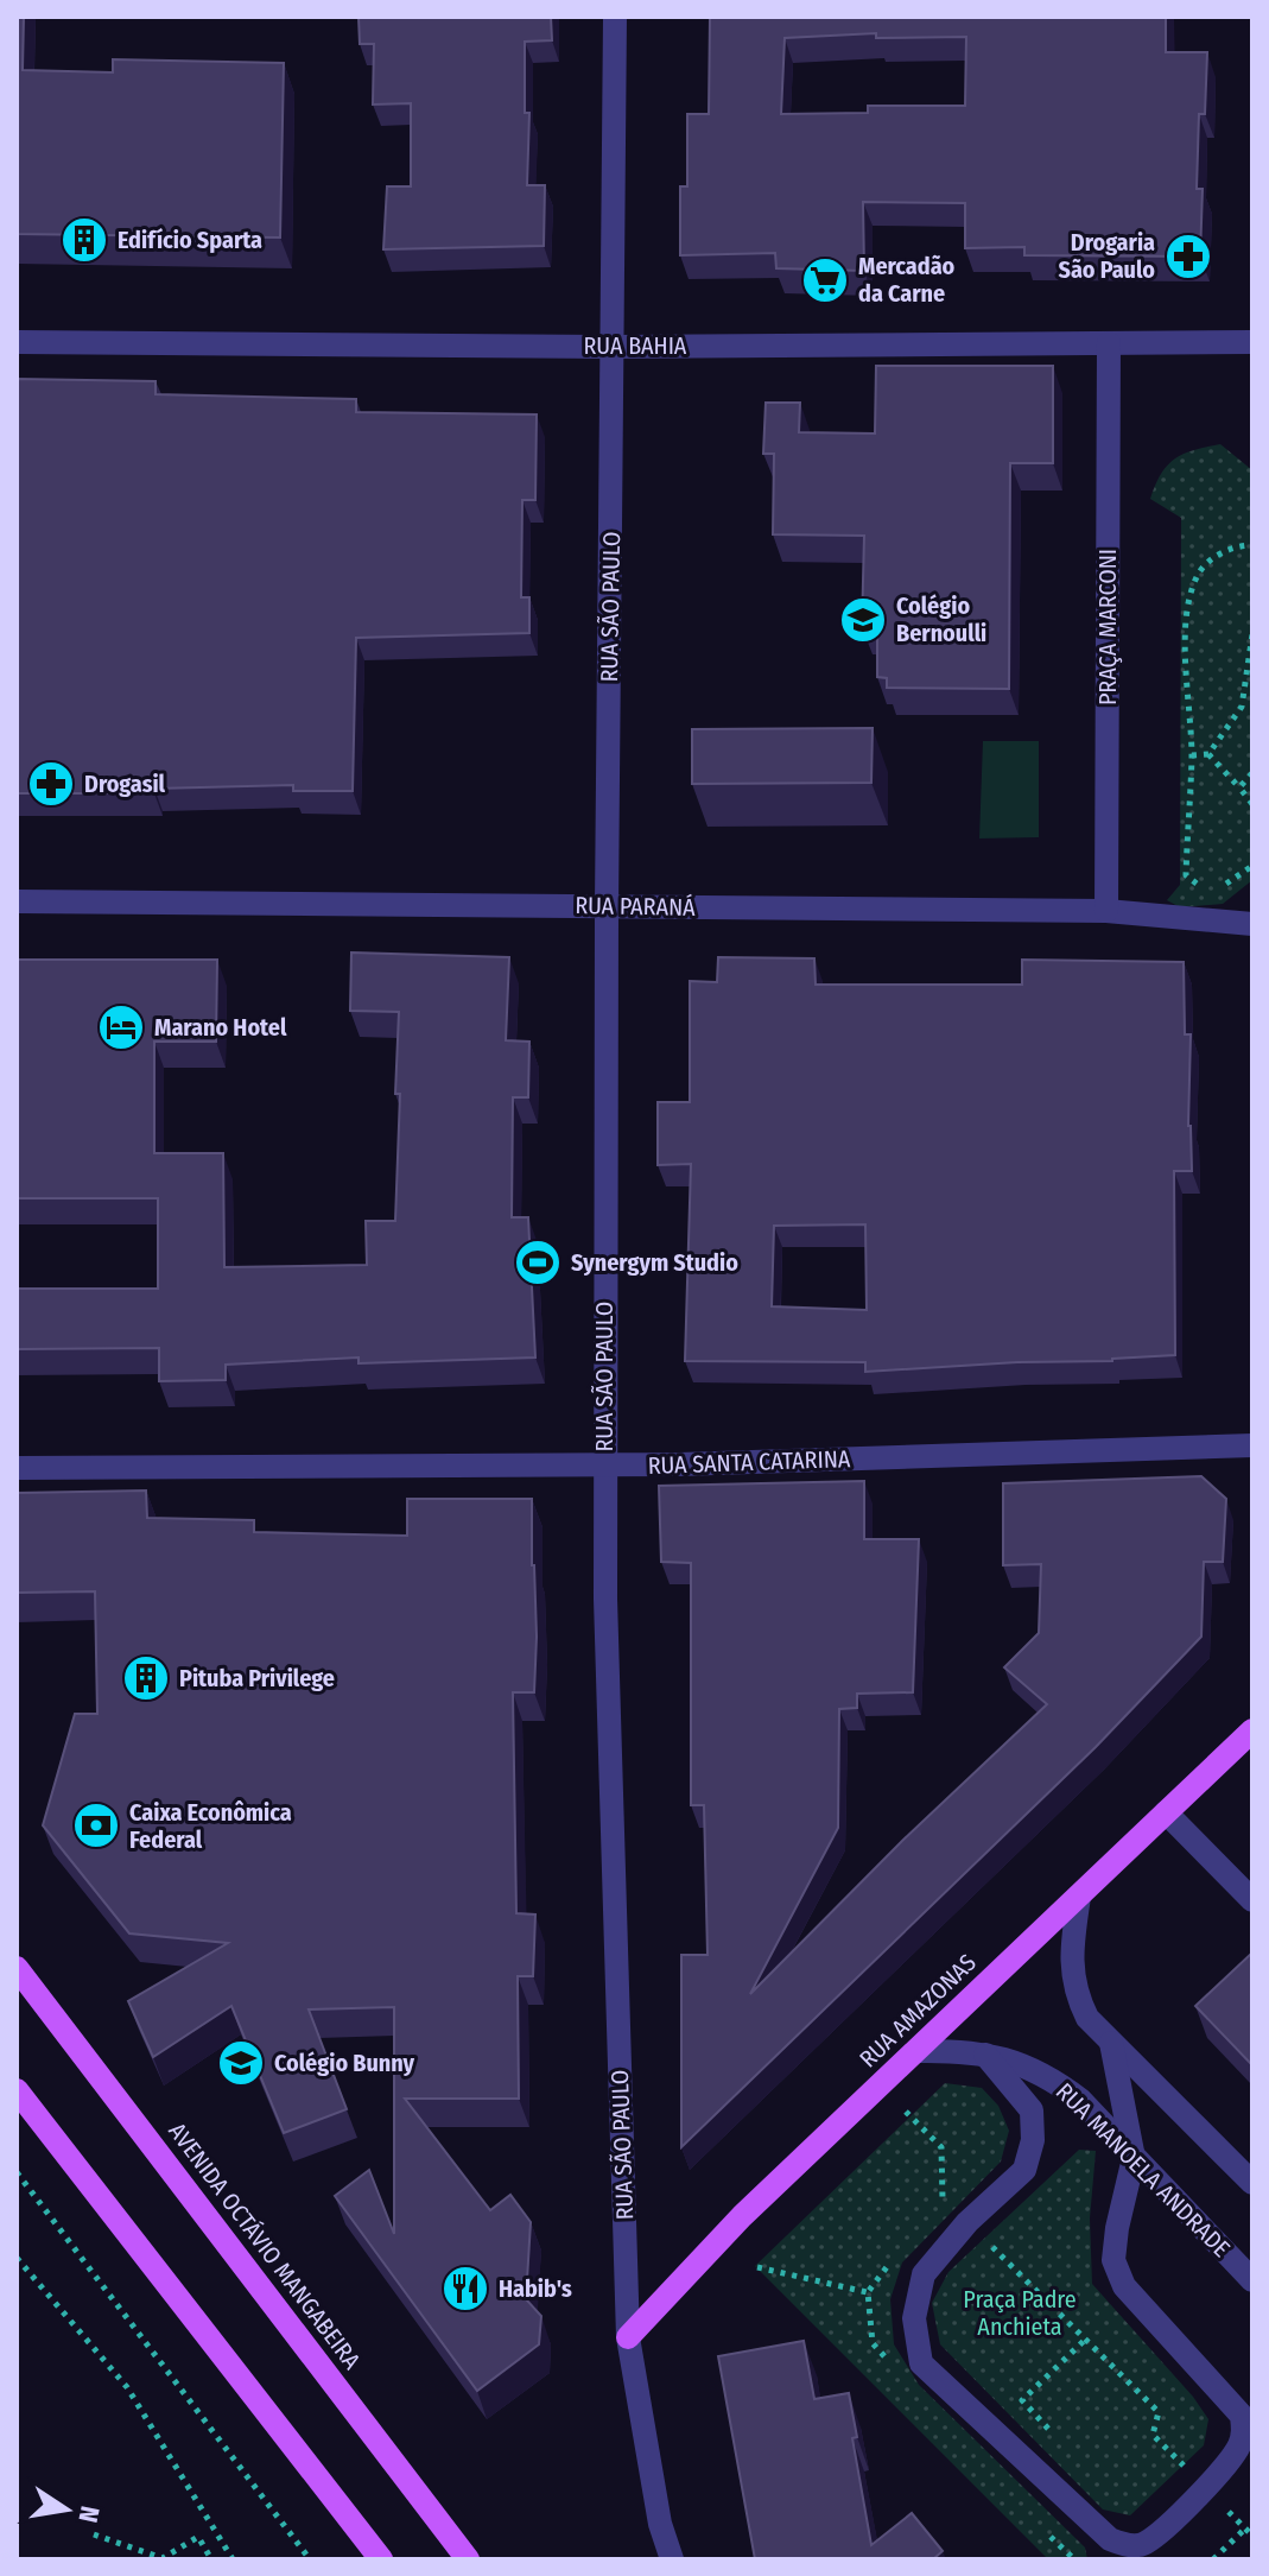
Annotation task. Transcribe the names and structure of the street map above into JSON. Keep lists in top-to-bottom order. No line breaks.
{"streets":{"main road":["RUA AMAZONAS","AVENIDA OCTÁVIO MANGABEIRA"],"street":["RUA BAHIA","RUA SÃO PAULO","PRAÇA MARCONI","RUA PARANÁ","RUA SANTA CATARINA","RUA MANOELA ANDRADE"]},"crossings":[["RUA BAHIA","RUA SÃO PAULO"],["RUA BAHIA","PRAÇA MARCONI"],["RUA SÃO PAULO","RUA PARANÁ"],["RUA SÃO PAULO","RUA SANTA CATARINA"],["RUA SÃO PAULO","RUA AMAZONAS"],["PRAÇA MARCONI","RUA PARANÁ"],["RUA AMAZONAS","RUA MANOELA ANDRADE"]],"parks":["Praça Padre Anchieta"],"places":{"building":["Edifício Sparta","Pituba Privilege"],"pharmacy":["Drogaria São Paulo","Drogasil"],"supermarket":["Mercadão da Carne"],"school or university":["Colégio Bernoulli","Colégio Bunny"],"hotel":["Marano Hotel"],"sports":["Synergym Studio"],"bank":["Caixa Econômica Federal"],"restaurant":["Habib's"]},"north":"right"}
